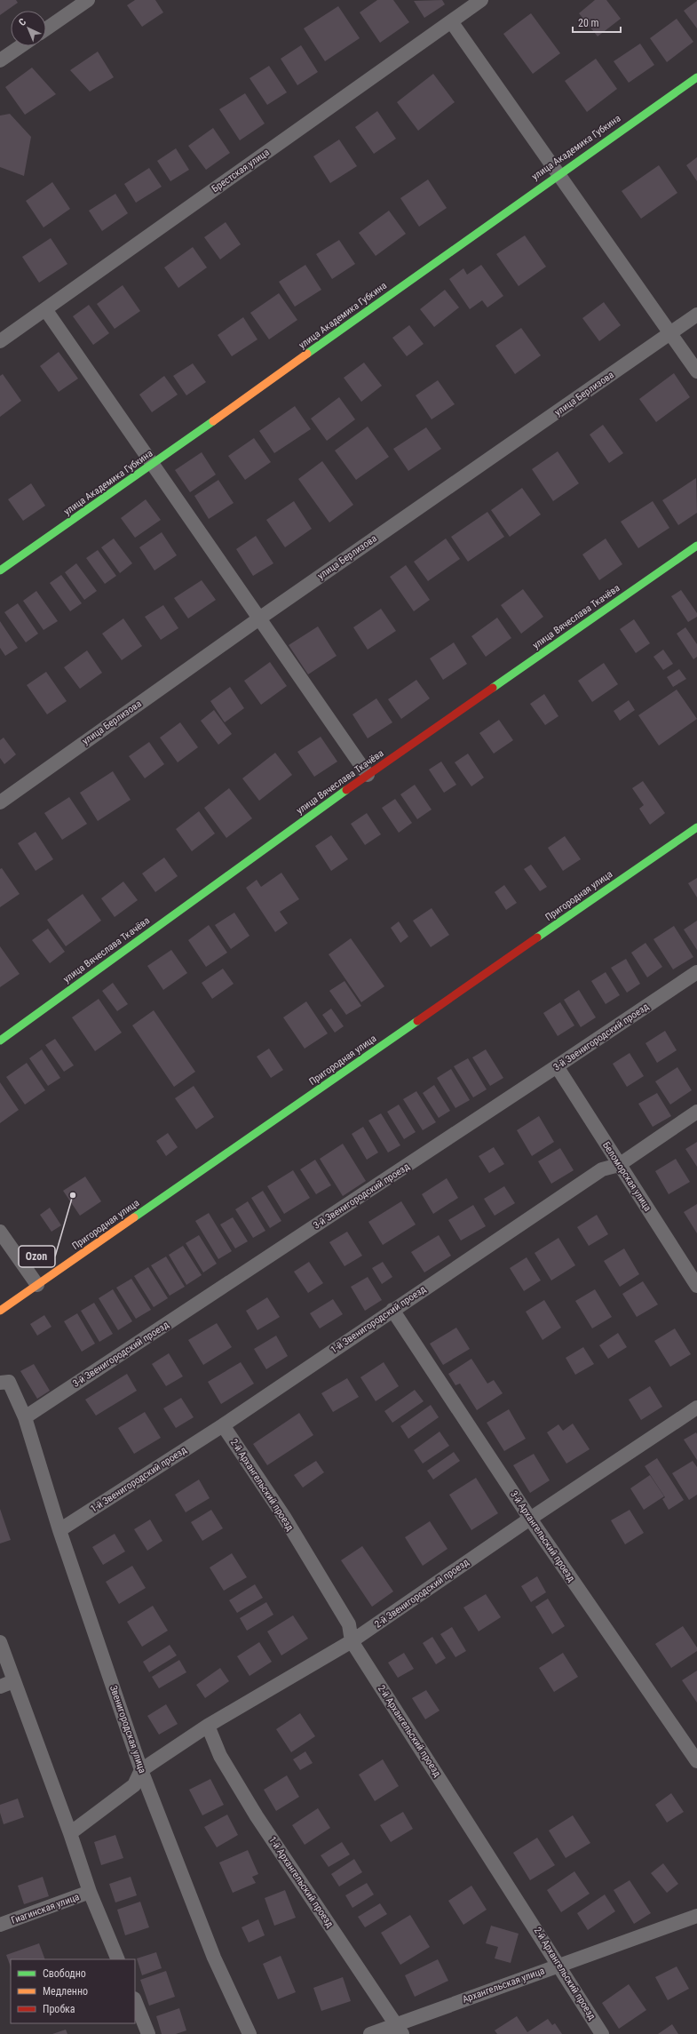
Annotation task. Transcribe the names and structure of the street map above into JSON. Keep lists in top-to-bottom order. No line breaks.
{"streets":{"street":["улица Академика Губкина","Брестская улица","улица Берлизова","улица Вячеслава Ткачёва","Пригородная улица","3-й Звенигородский проезд","Беломорская улица","1-й Звенигородский проезд","2-й Архангельский проезд","3-й Архангельский проезд","2-й Звенигородский проезд","Звенигородская улица","1-й Архангельский проезд","Гиагинская улица","Архангельская улица"]},"crossings":[["3-й Звенигородский проезд","Беломорская улица"],["3-й Звенигородский проезд","Звенигородская улица"],["Беломорская улица","1-й Звенигородский проезд"],["1-й Звенигородский проезд","2-й Архангельский проезд"],["1-й Звенигородский проезд","3-й Архангельский проезд"],["1-й Звенигородский проезд","Звенигородская улица"],["2-й Архангельский проезд","2-й Звенигородский проезд"],["2-й Архангельский проезд","Архангельская улица"],["3-й Архангельский проезд","2-й Звенигородский проезд"],["2-й Звенигородский проезд","Звенигородская улица"],["2-й Звенигородский проезд","1-й Архангельский проезд"],["1-й Архангельский проезд","Архангельская улица"]],"places":["Ozon"],"legend":["Свободно","Медленно","Пробка"],"scale_bar":"20 m","north":"top left"}
